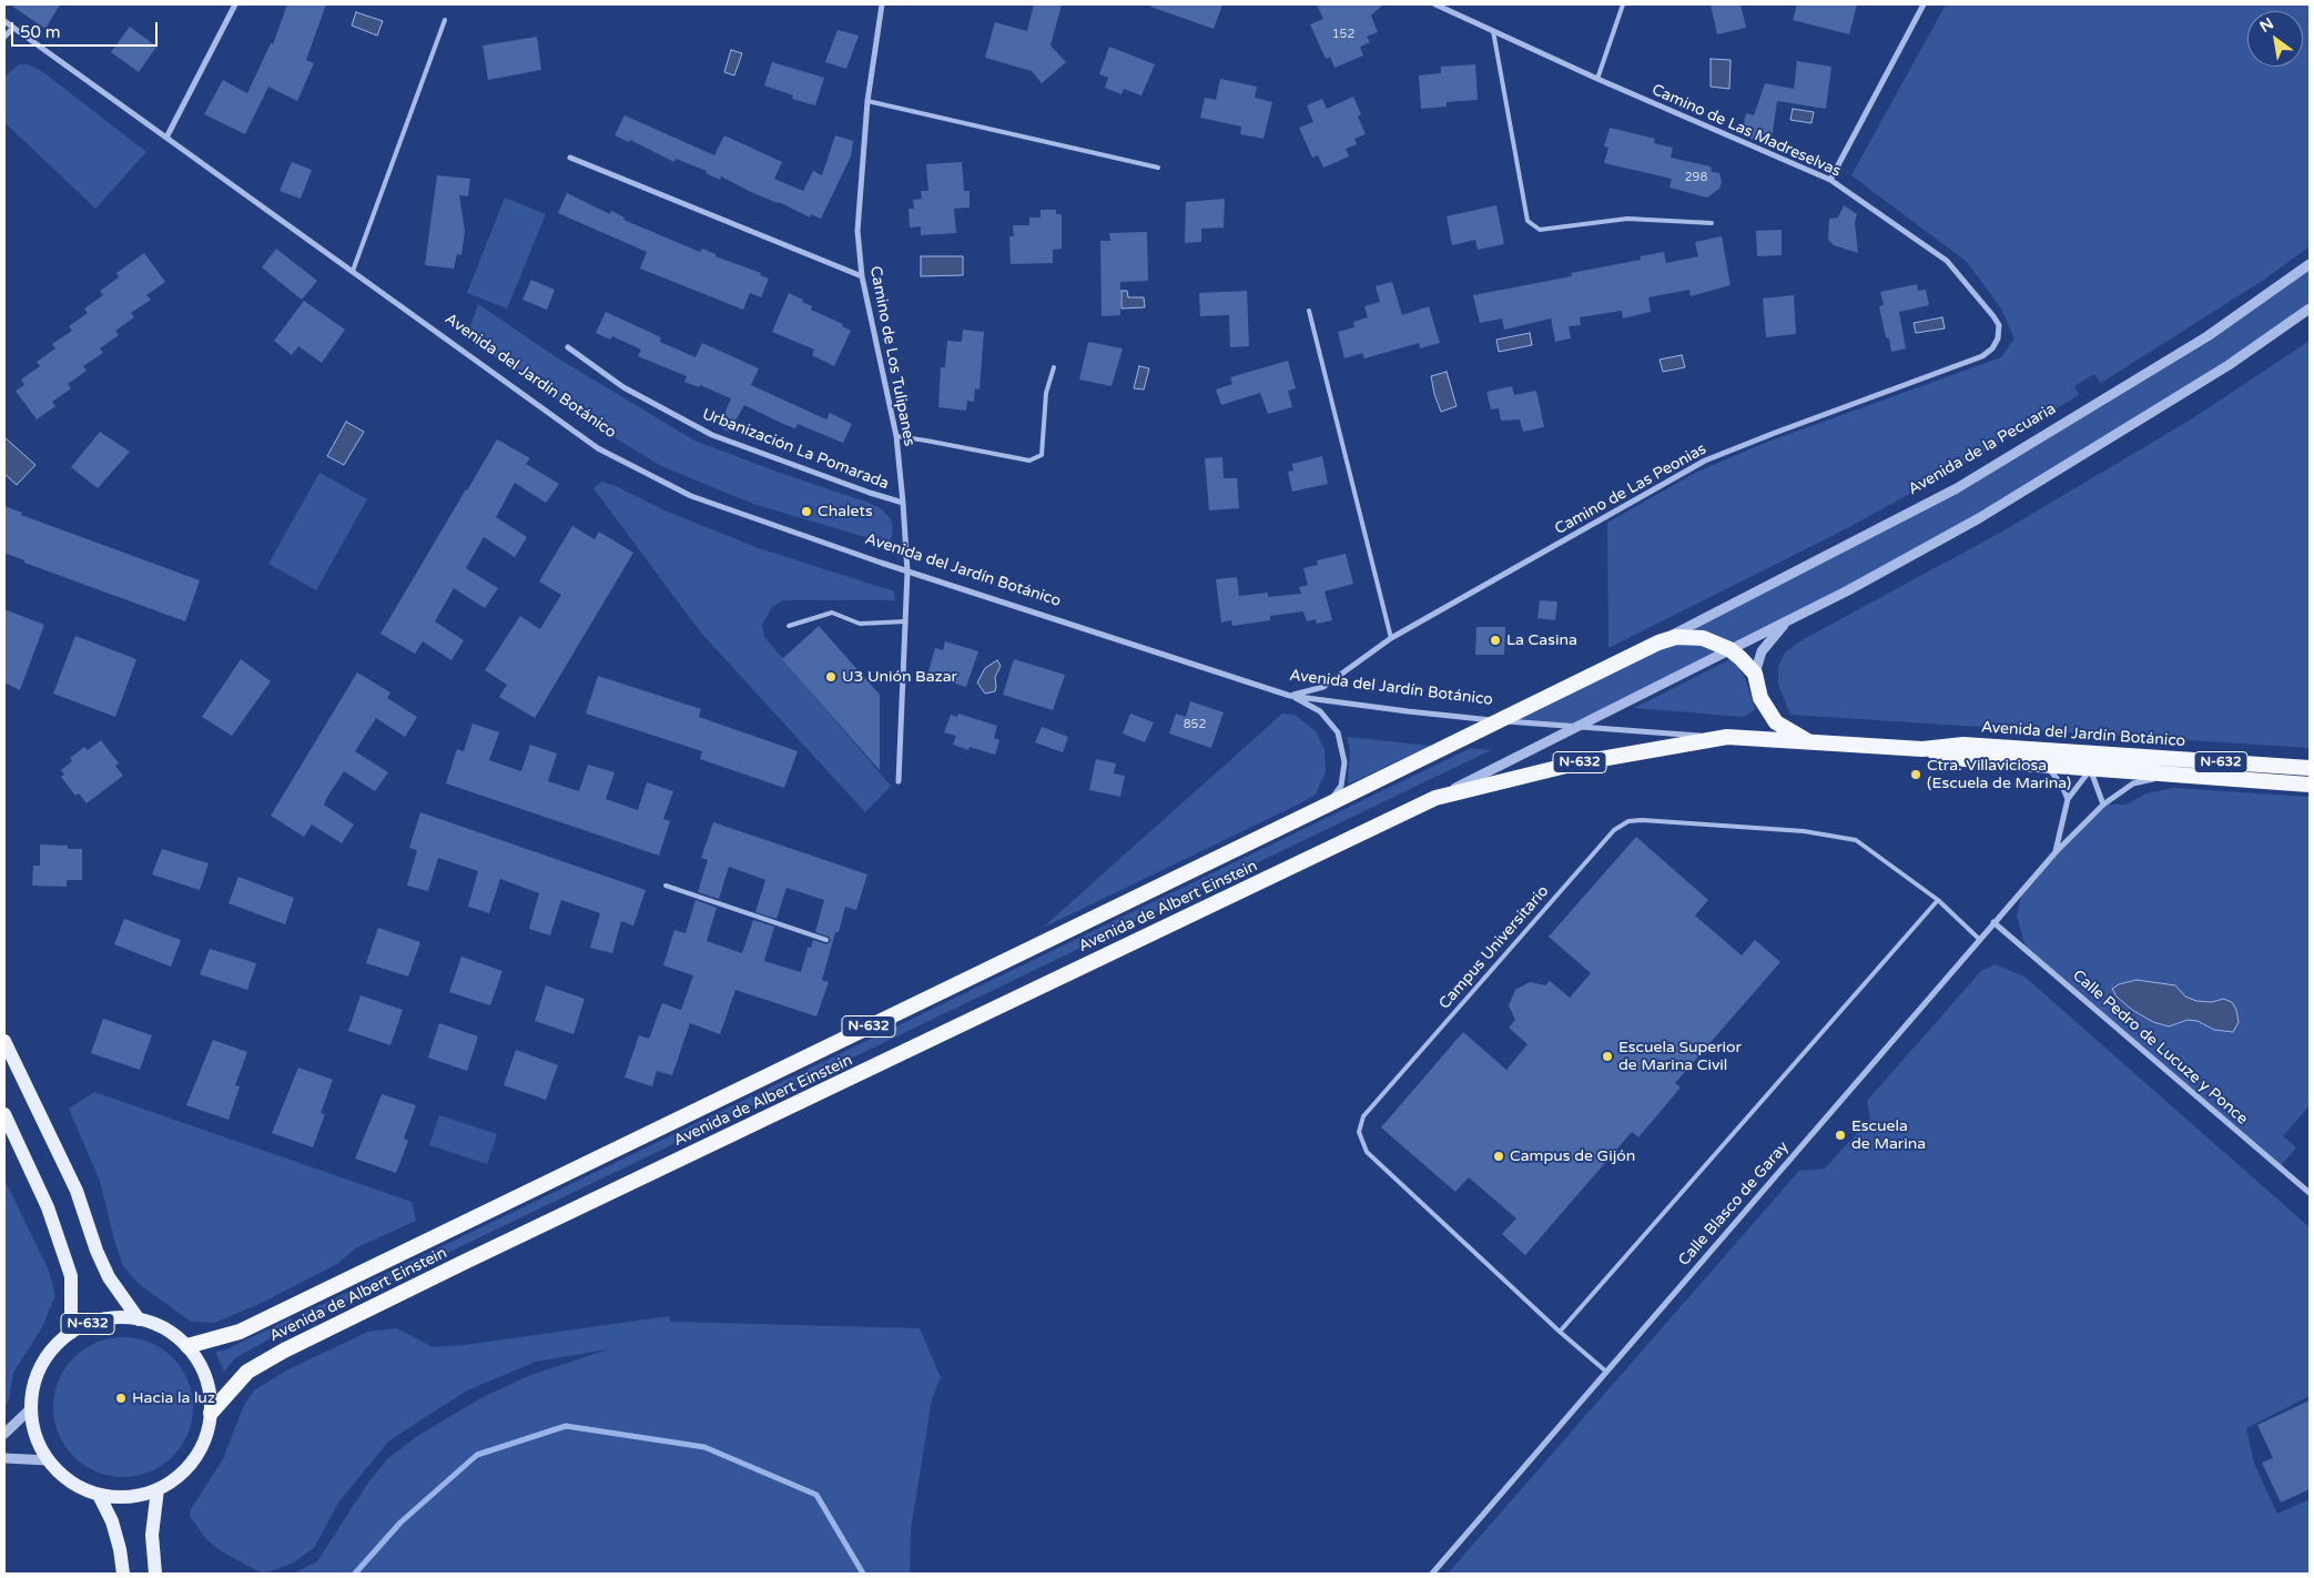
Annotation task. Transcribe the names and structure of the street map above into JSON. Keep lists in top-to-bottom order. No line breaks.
{"streets":{"highway":["Avenida del Jardín Botánico","Avenida de la Pecuaria","N-632","Avenida de Albert Einstein"],"street":["Camino de Las Madreselvas","Camino de Los Tulipanes","Urbanización La Pomarada","Camino de Las Peonias","Calle Pedro de Lucuze y Ponce","Calle Blasco de Garay"],"lane":["Campus Universitario"]},"crossings":[["Camino de Las Madreselvas","Camino de Las Peonias"],["Camino de Los Tulipanes","Avenida del Jardín Botánico"],["Camino de Los Tulipanes","Urbanización La Pomarada"],["Avenida del Jardín Botánico","Avenida de la Pecuaria"],["Avenida del Jardín Botánico","Camino de Las Peonias"],["Avenida del Jardín Botánico","N-632"],["Avenida del Jardín Botánico","Avenida de Albert Einstein"],["Avenida del Jardín Botánico","Calle Blasco de Garay"],["Avenida de la Pecuaria","N-632"],["Avenida de la Pecuaria","Avenida de Albert Einstein"],["N-632","Avenida de Albert Einstein"],["Campus Universitario","Calle Blasco de Garay"],["Calle Pedro de Lucuze y Ponce","Calle Blasco de Garay"]],"places":["Chalets","La Casina","U3 Unión Bazar","Ctra. Villaviciosa (Escuela de Marina)","Escuela Superior de Marina Civil","Escuela de Marina","Campus de Gijón","Hacia la luz"],"house_numbers":["152","298","852"],"scale_bar":"50 m","north":"top left"}
